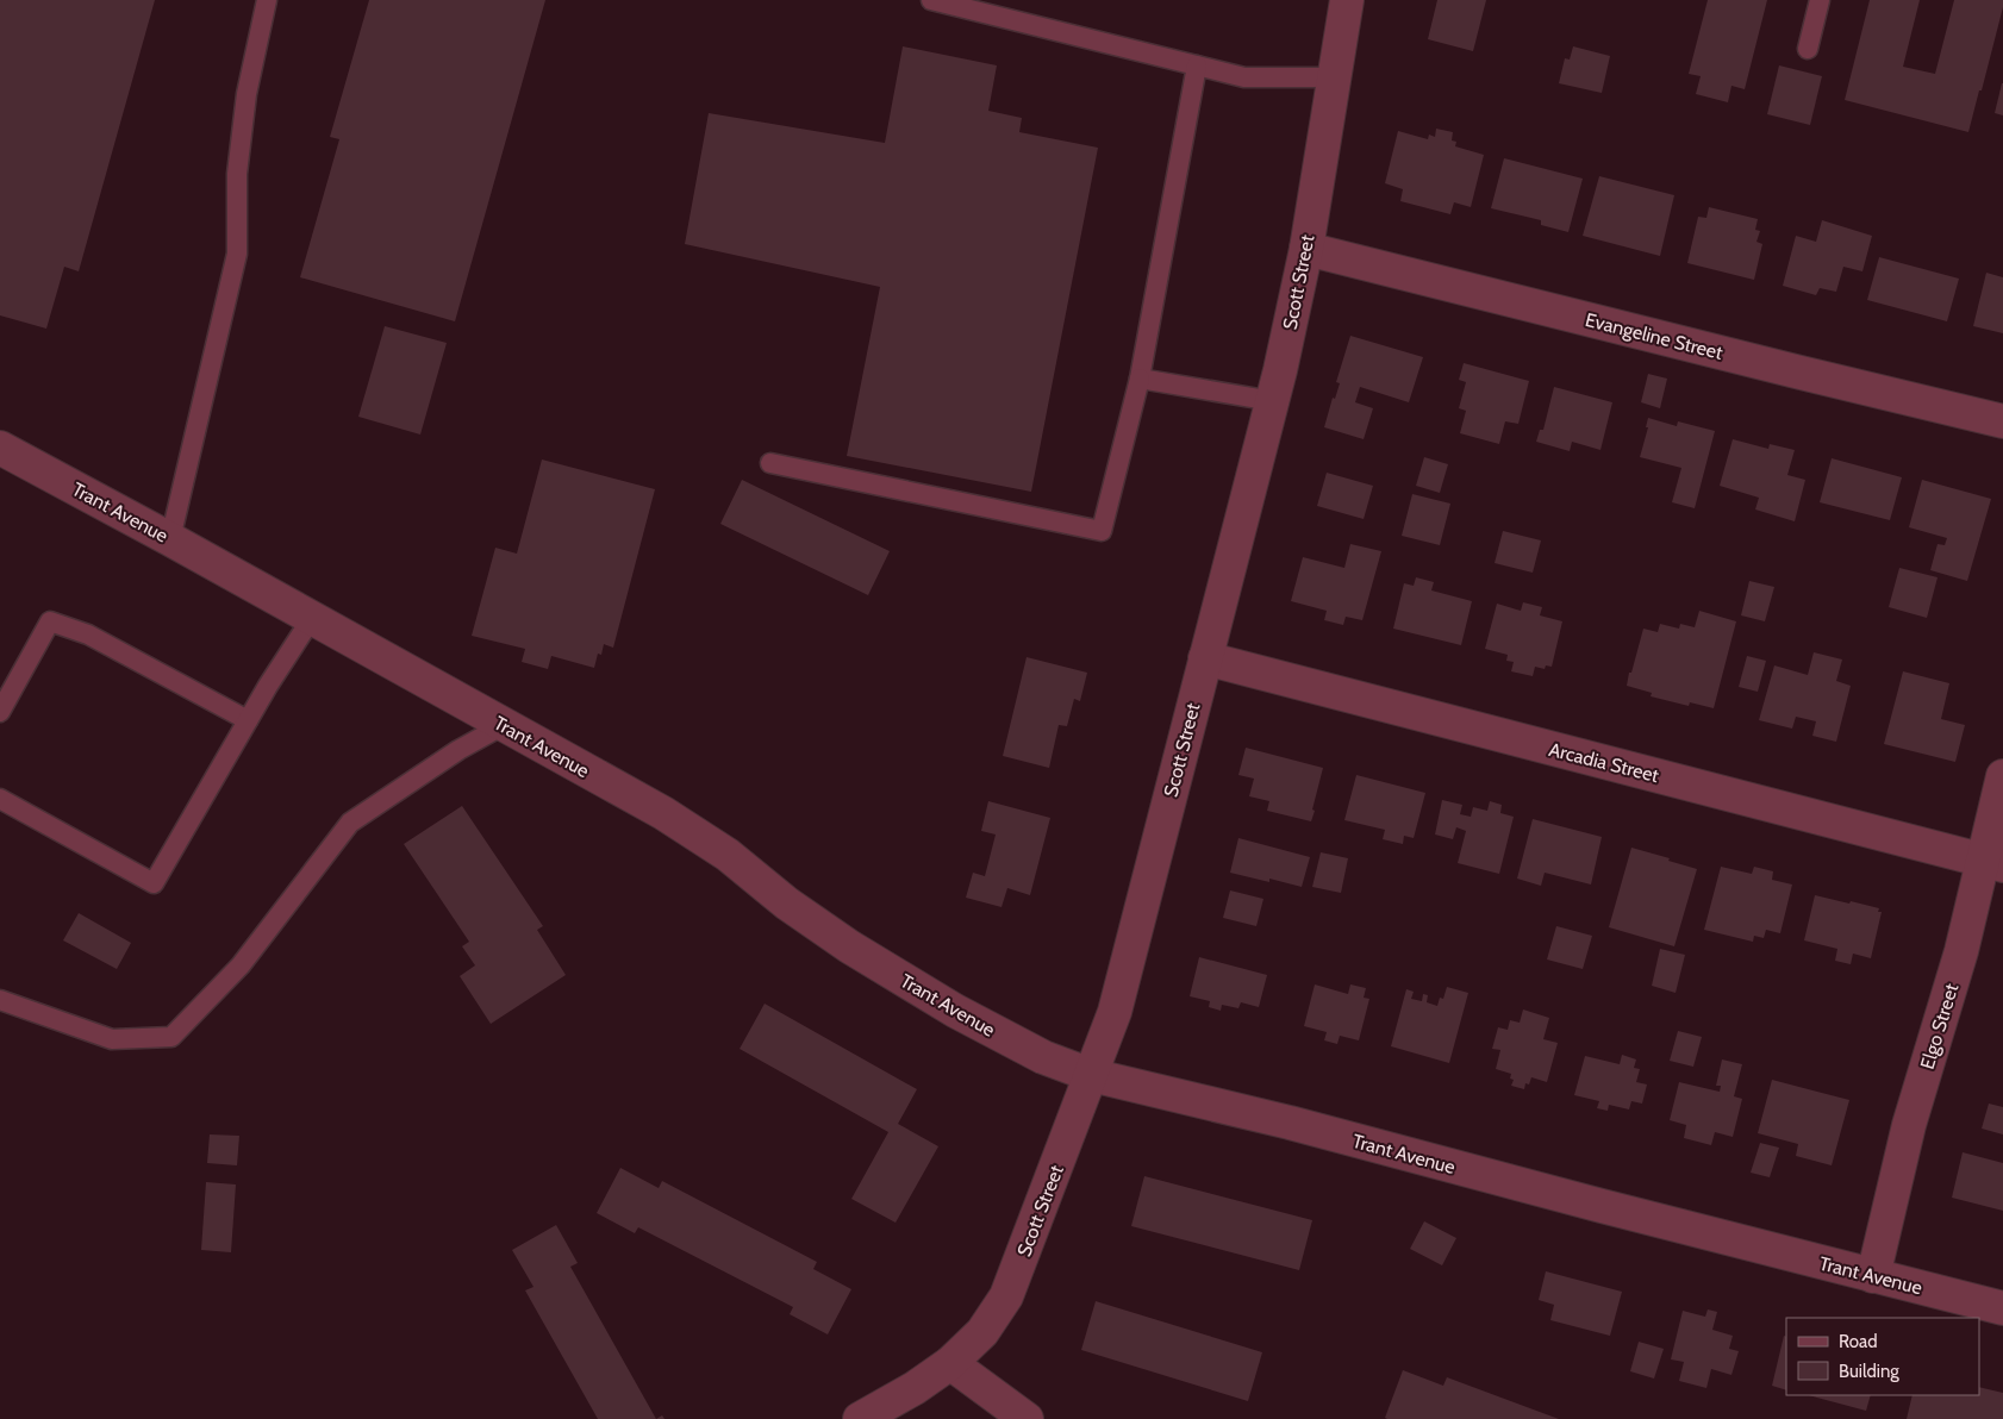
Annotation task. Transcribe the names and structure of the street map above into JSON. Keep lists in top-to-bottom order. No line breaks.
{"streets":{"street":["Scott Street","Evangeline Street","Trant Avenue","Arcadia Street","Elgo Street"]},"crossings":[["Scott Street","Evangeline Street"],["Scott Street","Trant Avenue"],["Scott Street","Arcadia Street"],["Trant Avenue","Elgo Street"],["Arcadia Street","Elgo Street"]],"legend":["Road","Building"]}
